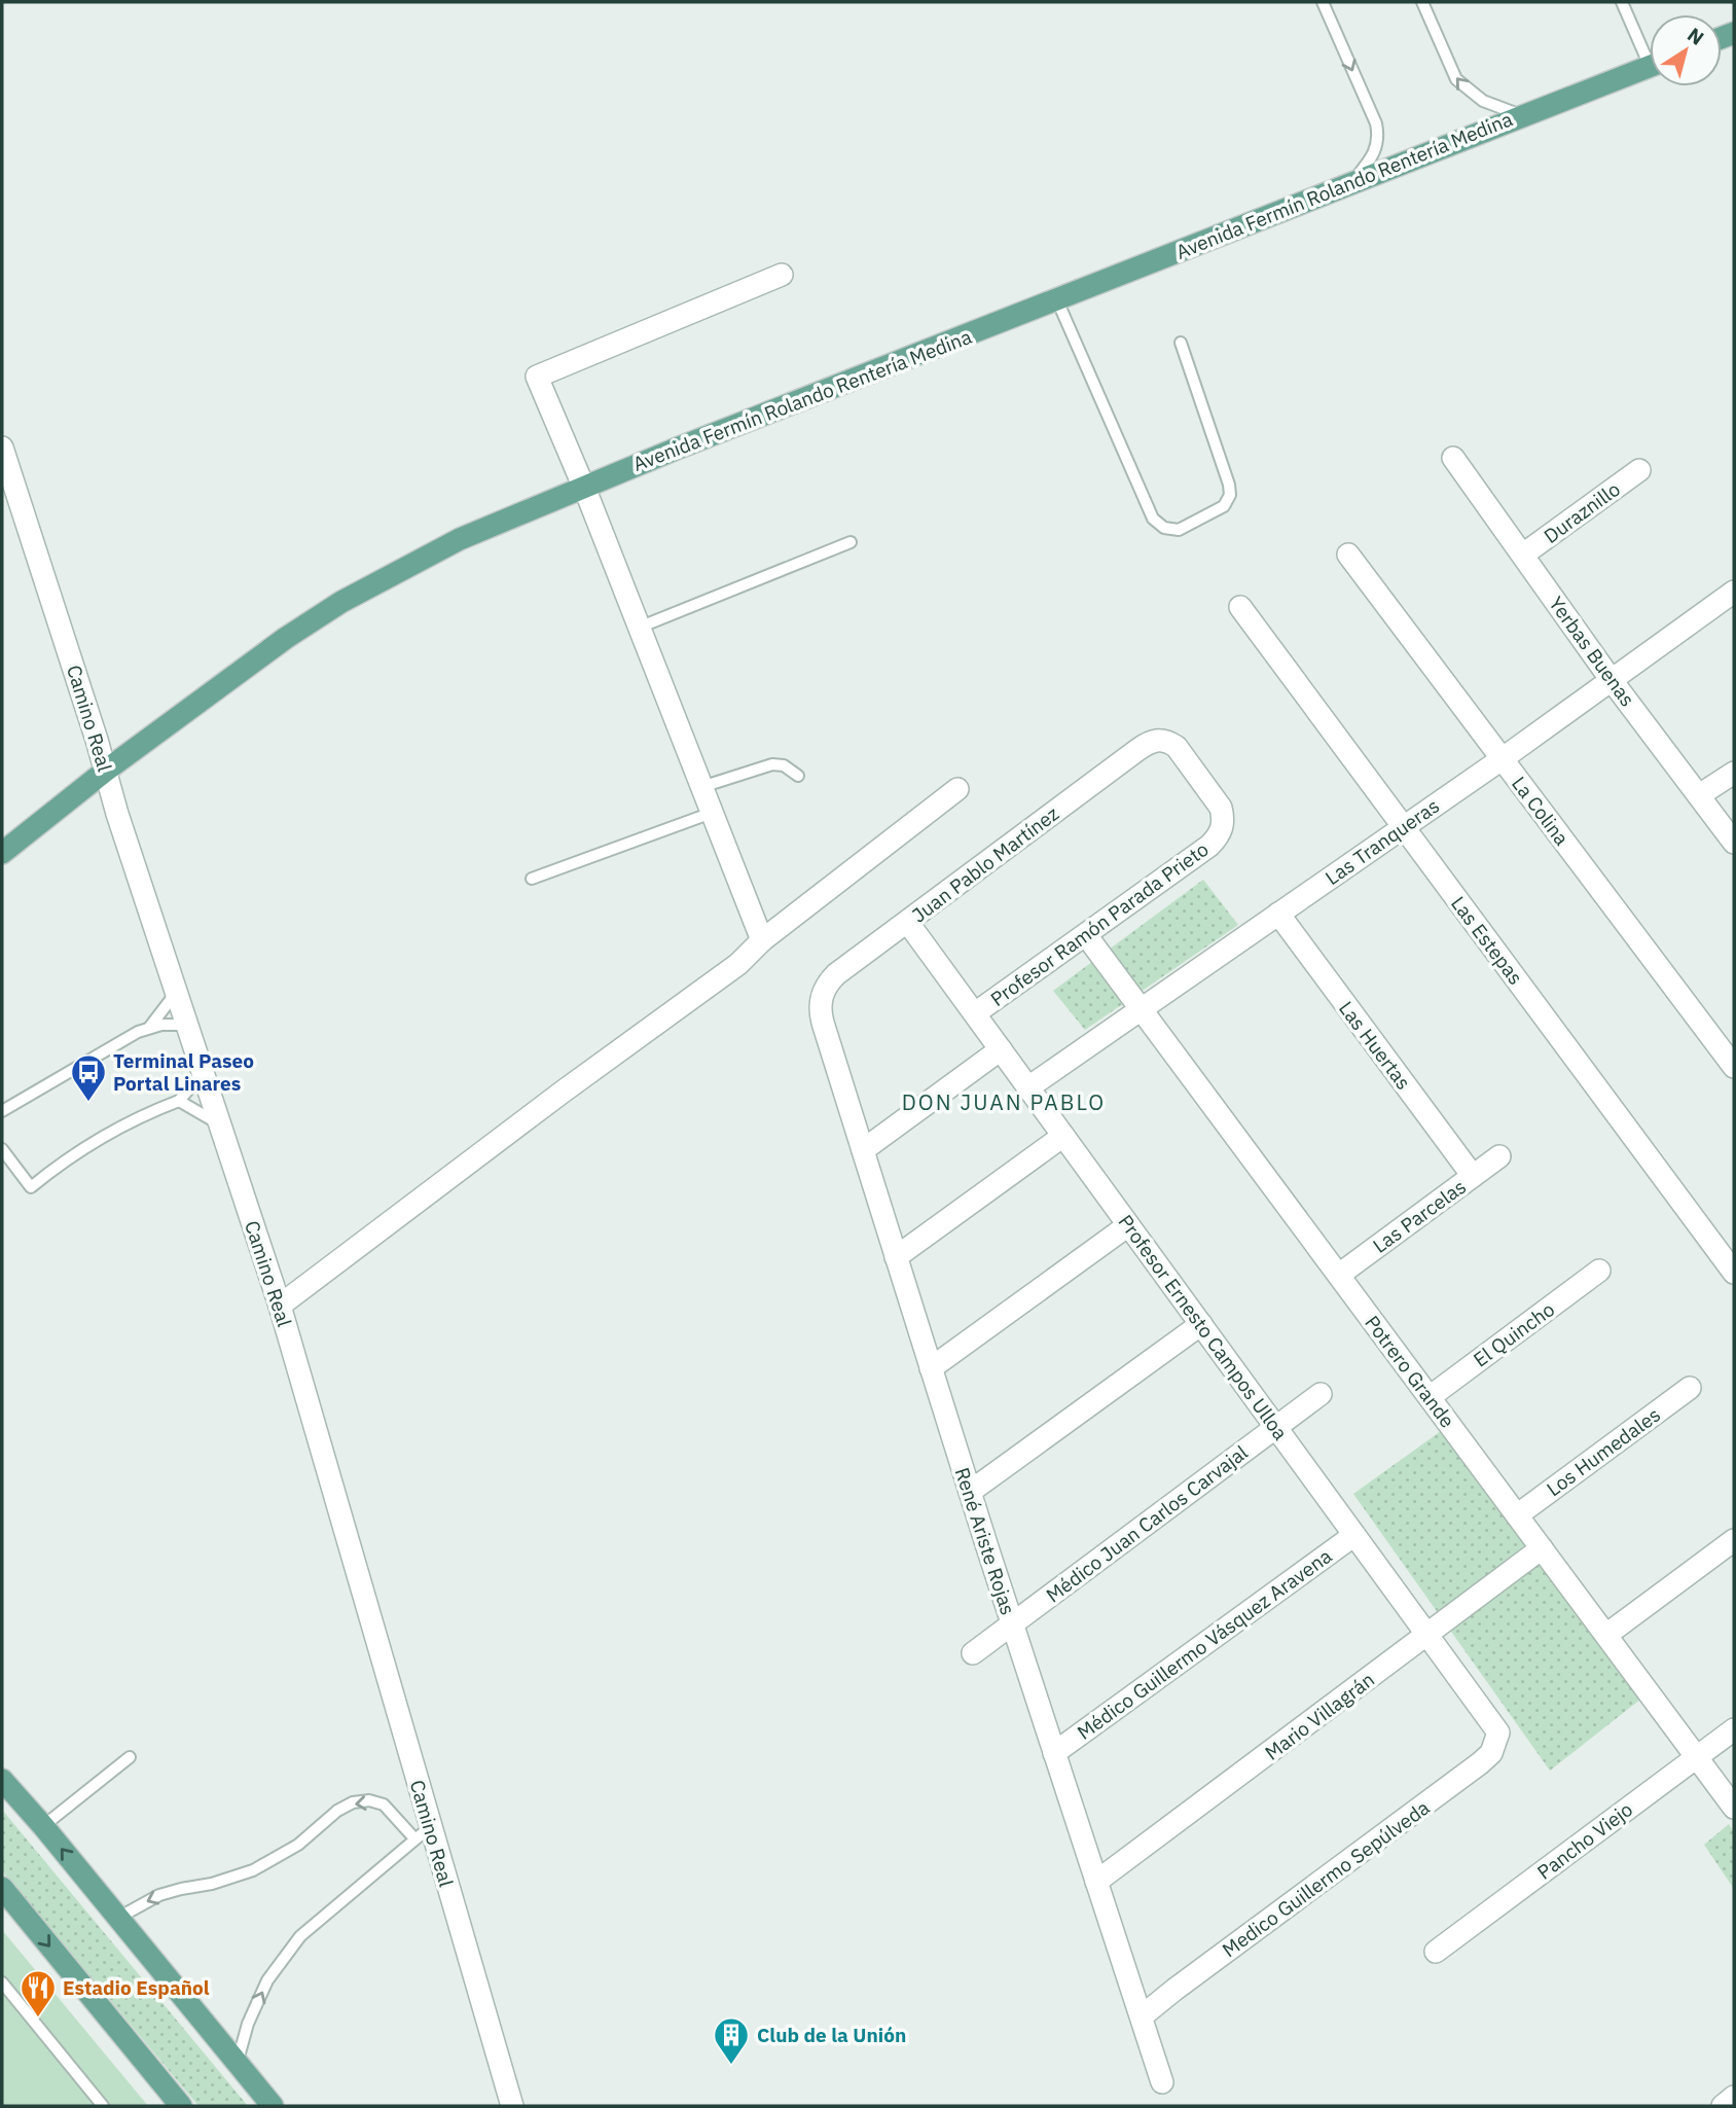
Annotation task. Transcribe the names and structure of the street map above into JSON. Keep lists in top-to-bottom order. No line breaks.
{"streets":{"main road":["Avenida Fermín Rolando Rentería Medina"],"street":["Duraznillo","Yerbas Buenas","Camino Real","La Colina","Las Tranqueras","Juan Pablo Martínez","Profesor Ramón Parada Prieto","Las Estepas","Las Huertas","Las Parcelas","Profesor Ernesto Campos Ulloa","El Quincho","Potrero Grande","Los Humedales","Médico Juan Carlos Carvajal","René Ariste Rojas","Médico Guillermo Vásquez Aravena","Mario Villagrán","Pancho Viejo","Medico Guillermo Sepúlveda"]},"crossings":[["Avenida Fermín Rolando Rentería Medina","Camino Real"],["Duraznillo","Yerbas Buenas"],["Yerbas Buenas","Las Tranqueras"],["La Colina","Las Tranqueras"],["Las Tranqueras","Las Estepas"],["Las Tranqueras","Las Huertas"],["Las Tranqueras","Profesor Ernesto Campos Ulloa"],["Las Tranqueras","Potrero Grande"],["Juan Pablo Martínez","Profesor Ramón Parada Prieto"],["Juan Pablo Martínez","Profesor Ernesto Campos Ulloa"],["Juan Pablo Martínez","René Ariste Rojas"],["Profesor Ramón Parada Prieto","Profesor Ernesto Campos Ulloa"],["Profesor Ramón Parada Prieto","Potrero Grande"],["Las Huertas","Las Parcelas"],["Las Parcelas","Potrero Grande"],["Profesor Ernesto Campos Ulloa","Médico Juan Carlos Carvajal"],["Profesor Ernesto Campos Ulloa","Médico Guillermo Vásquez Aravena"],["Profesor Ernesto Campos Ulloa","Mario Villagrán"],["Profesor Ernesto Campos Ulloa","Medico Guillermo Sepúlveda"],["El Quincho","Potrero Grande"],["Potrero Grande","Los Humedales"],["Potrero Grande","Mario Villagrán"],["Potrero Grande","Pancho Viejo"],["Médico Juan Carlos Carvajal","René Ariste Rojas"],["René Ariste Rojas","Médico Guillermo Vásquez Aravena"],["René Ariste Rojas","Mario Villagrán"],["René Ariste Rojas","Medico Guillermo Sepúlveda"]],"districts":["DON JUAN PABLO"],"places":{"bus stop":["Terminal Paseo Portal Linares"],"restaurant":["Estadio Español"],"building":["Club de la Unión"]},"north":"top right"}
